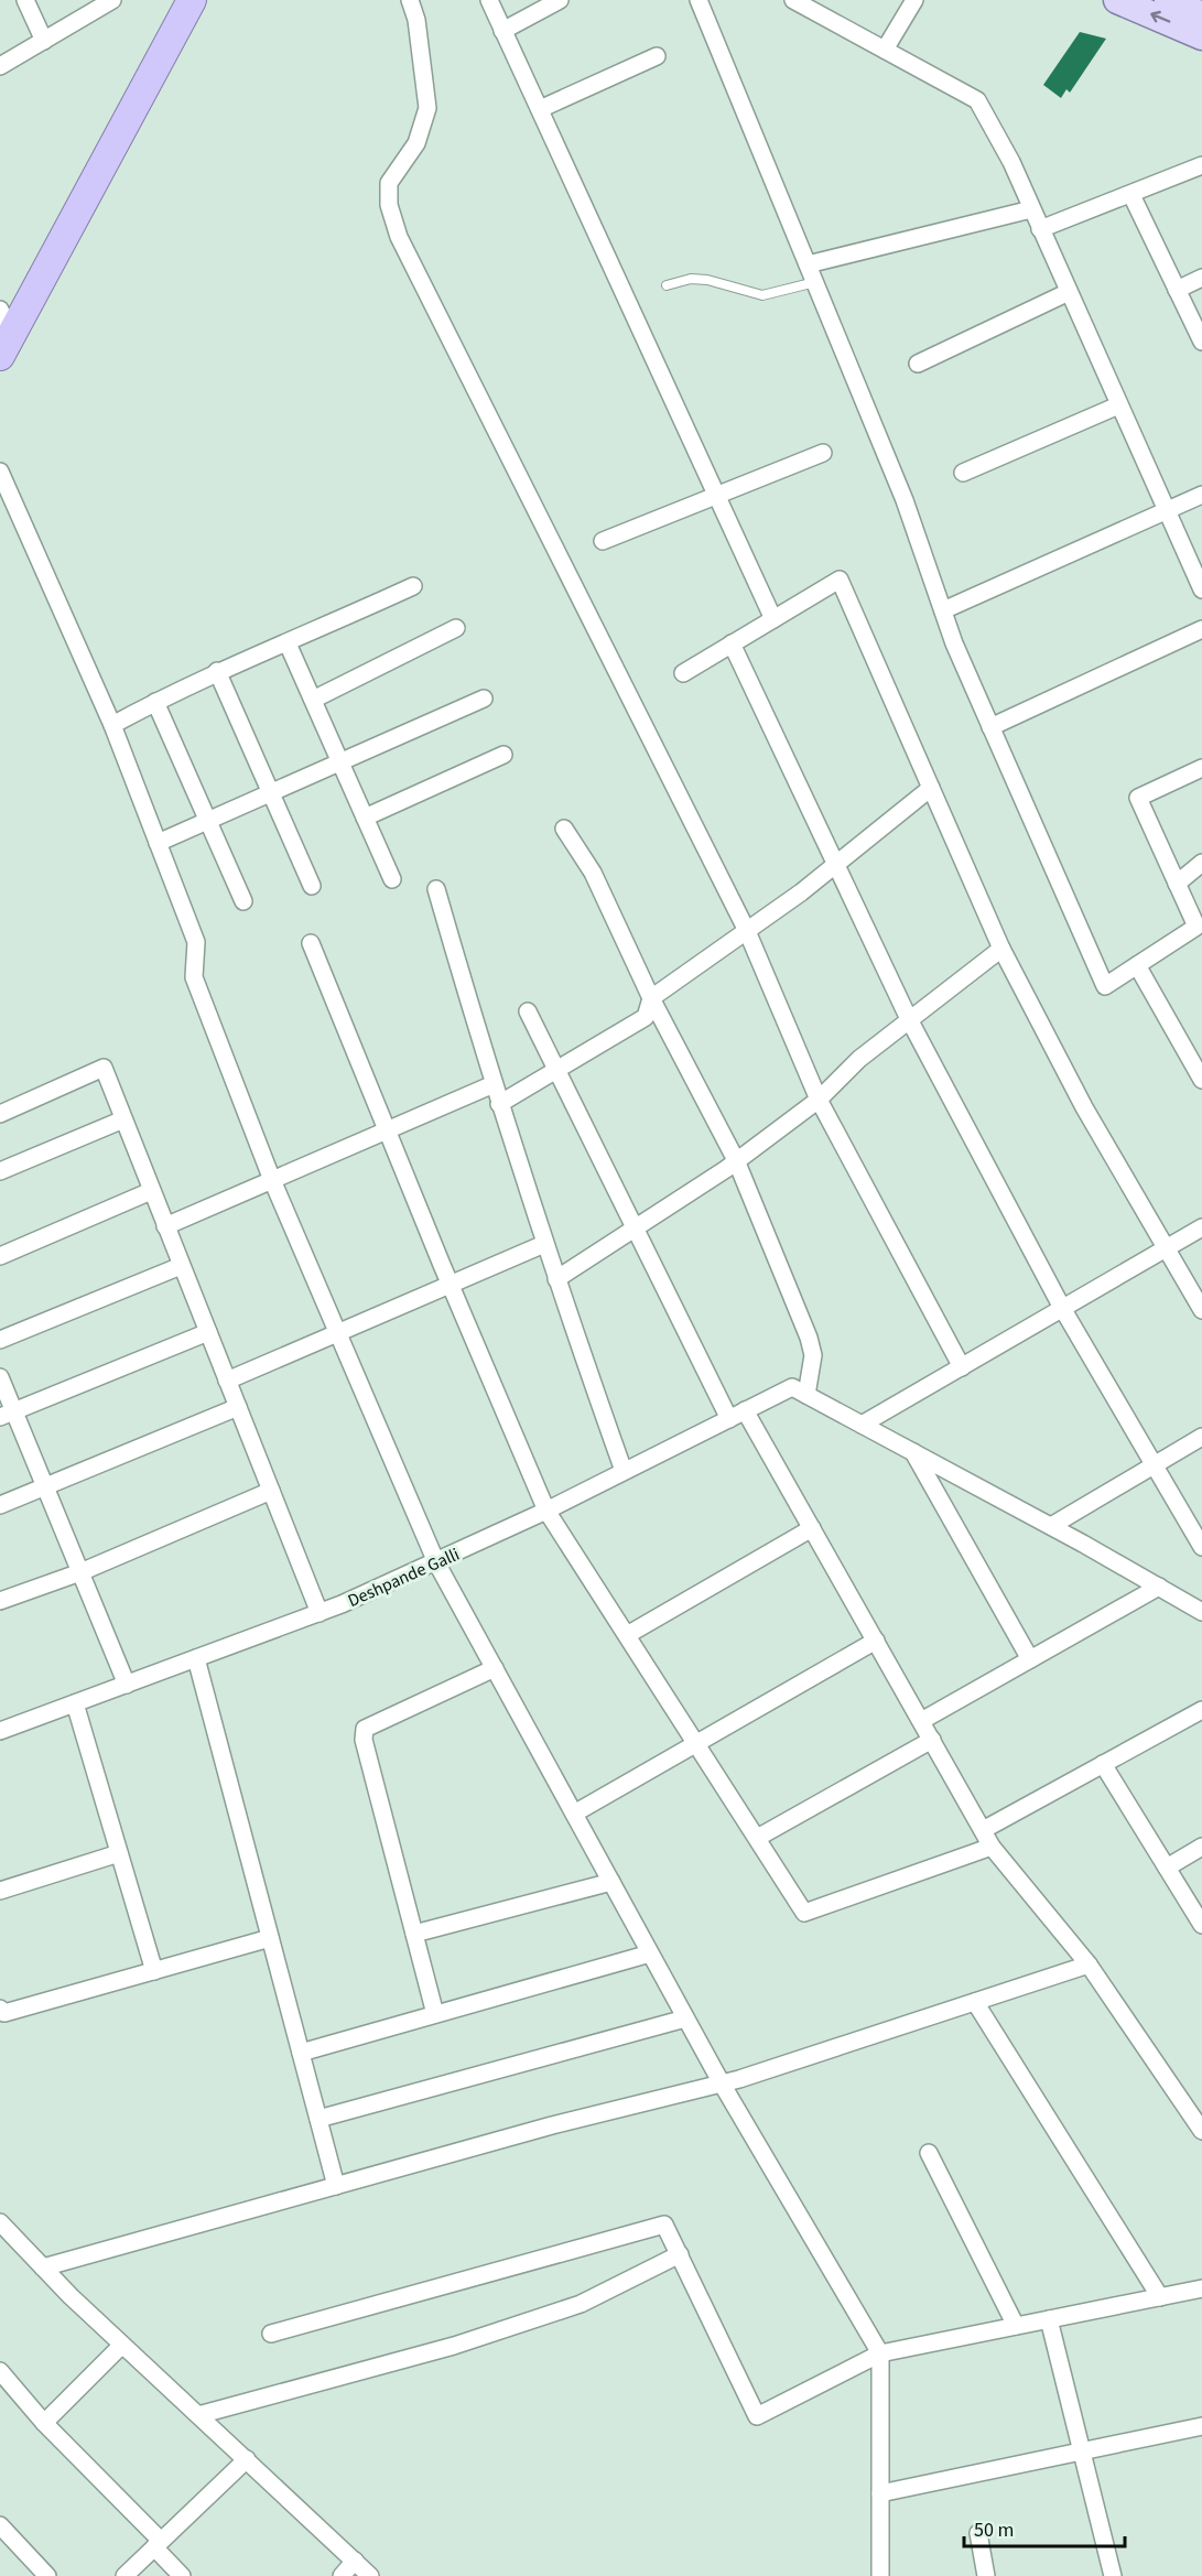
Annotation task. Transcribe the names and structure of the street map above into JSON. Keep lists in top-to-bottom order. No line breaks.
{"streets":{"street":["Deshpande Galli"]},"scale_bar":"50 m"}
